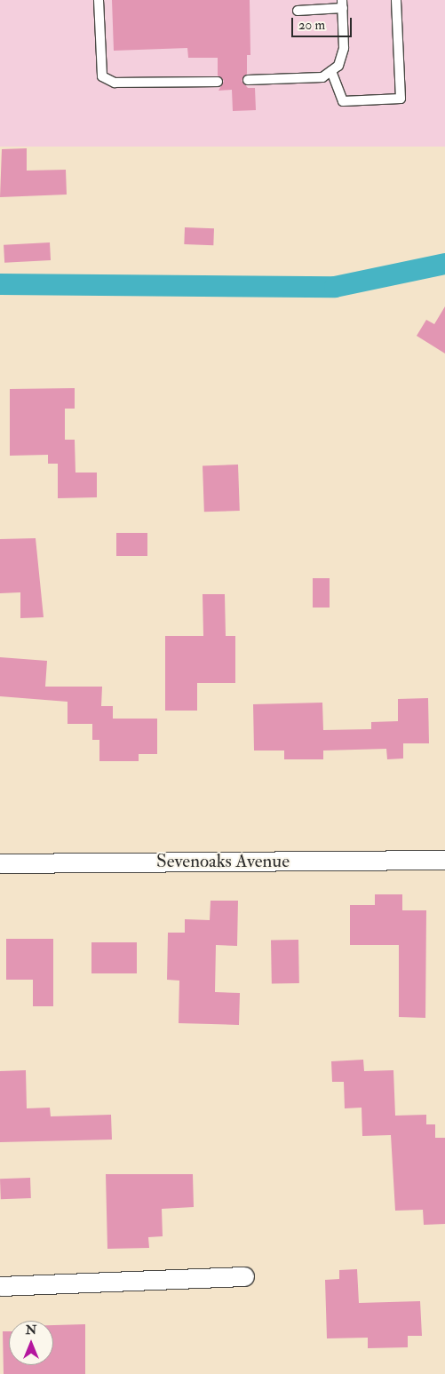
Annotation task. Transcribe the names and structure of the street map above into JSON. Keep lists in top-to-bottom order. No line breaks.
{"streets":{"street":["Sevenoaks Avenue"]},"scale_bar":"20 m","north":"top"}
